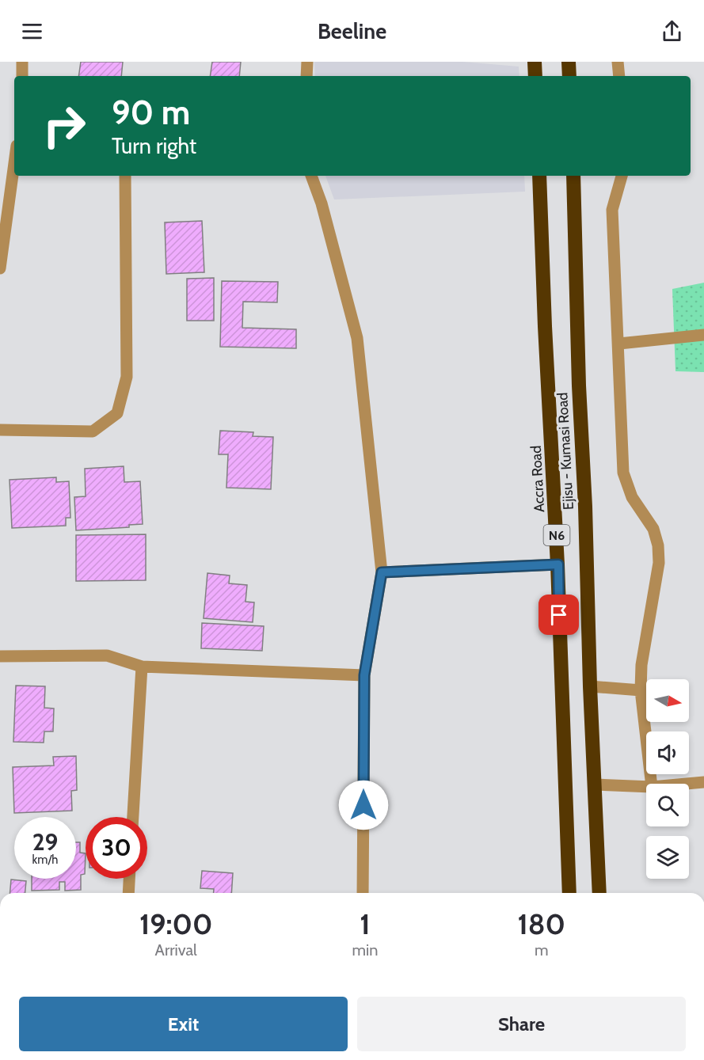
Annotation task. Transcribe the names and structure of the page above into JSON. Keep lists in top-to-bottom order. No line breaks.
{"streets":{"highway":["Ejisu - Kumasi Road","Accra Road","N6"]},"north":"right","page":{"header":"Beeline","turn":["90 m","Turn right"],"speed":"29 km/h","limit":"30","eta":["19:00","Arrival","1","min","180","m"],"buttons":["Exit","Share"]}}
